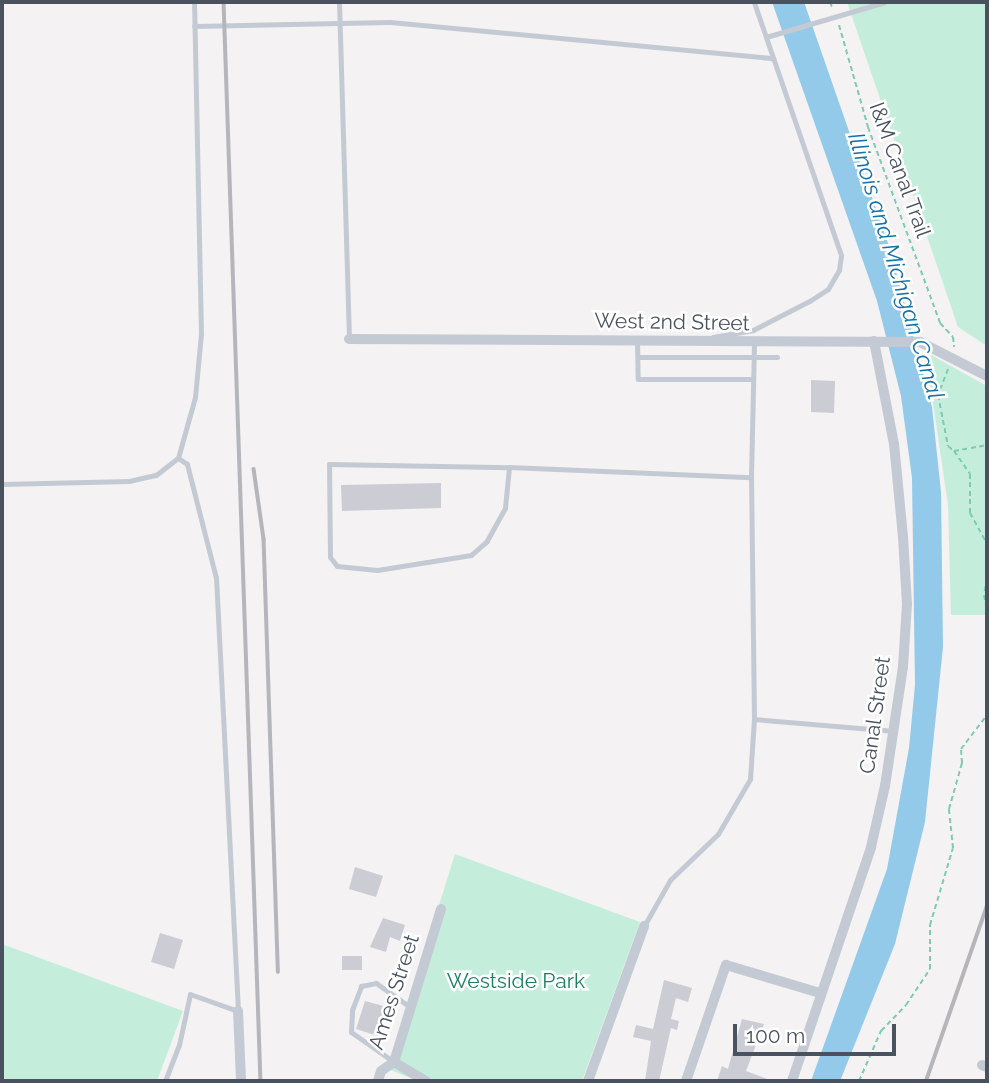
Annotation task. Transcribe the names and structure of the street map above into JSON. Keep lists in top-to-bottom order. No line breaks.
{"streets":{"street":["West 2nd Street","Canal Street","Ames Street"],"path":["I&M Canal Trail"]},"crossings":[["West 2nd Street","Canal Street"]],"water":["Illinois and Michigan Canal"],"parks":["Westside Park"],"scale_bar":"100 m"}
